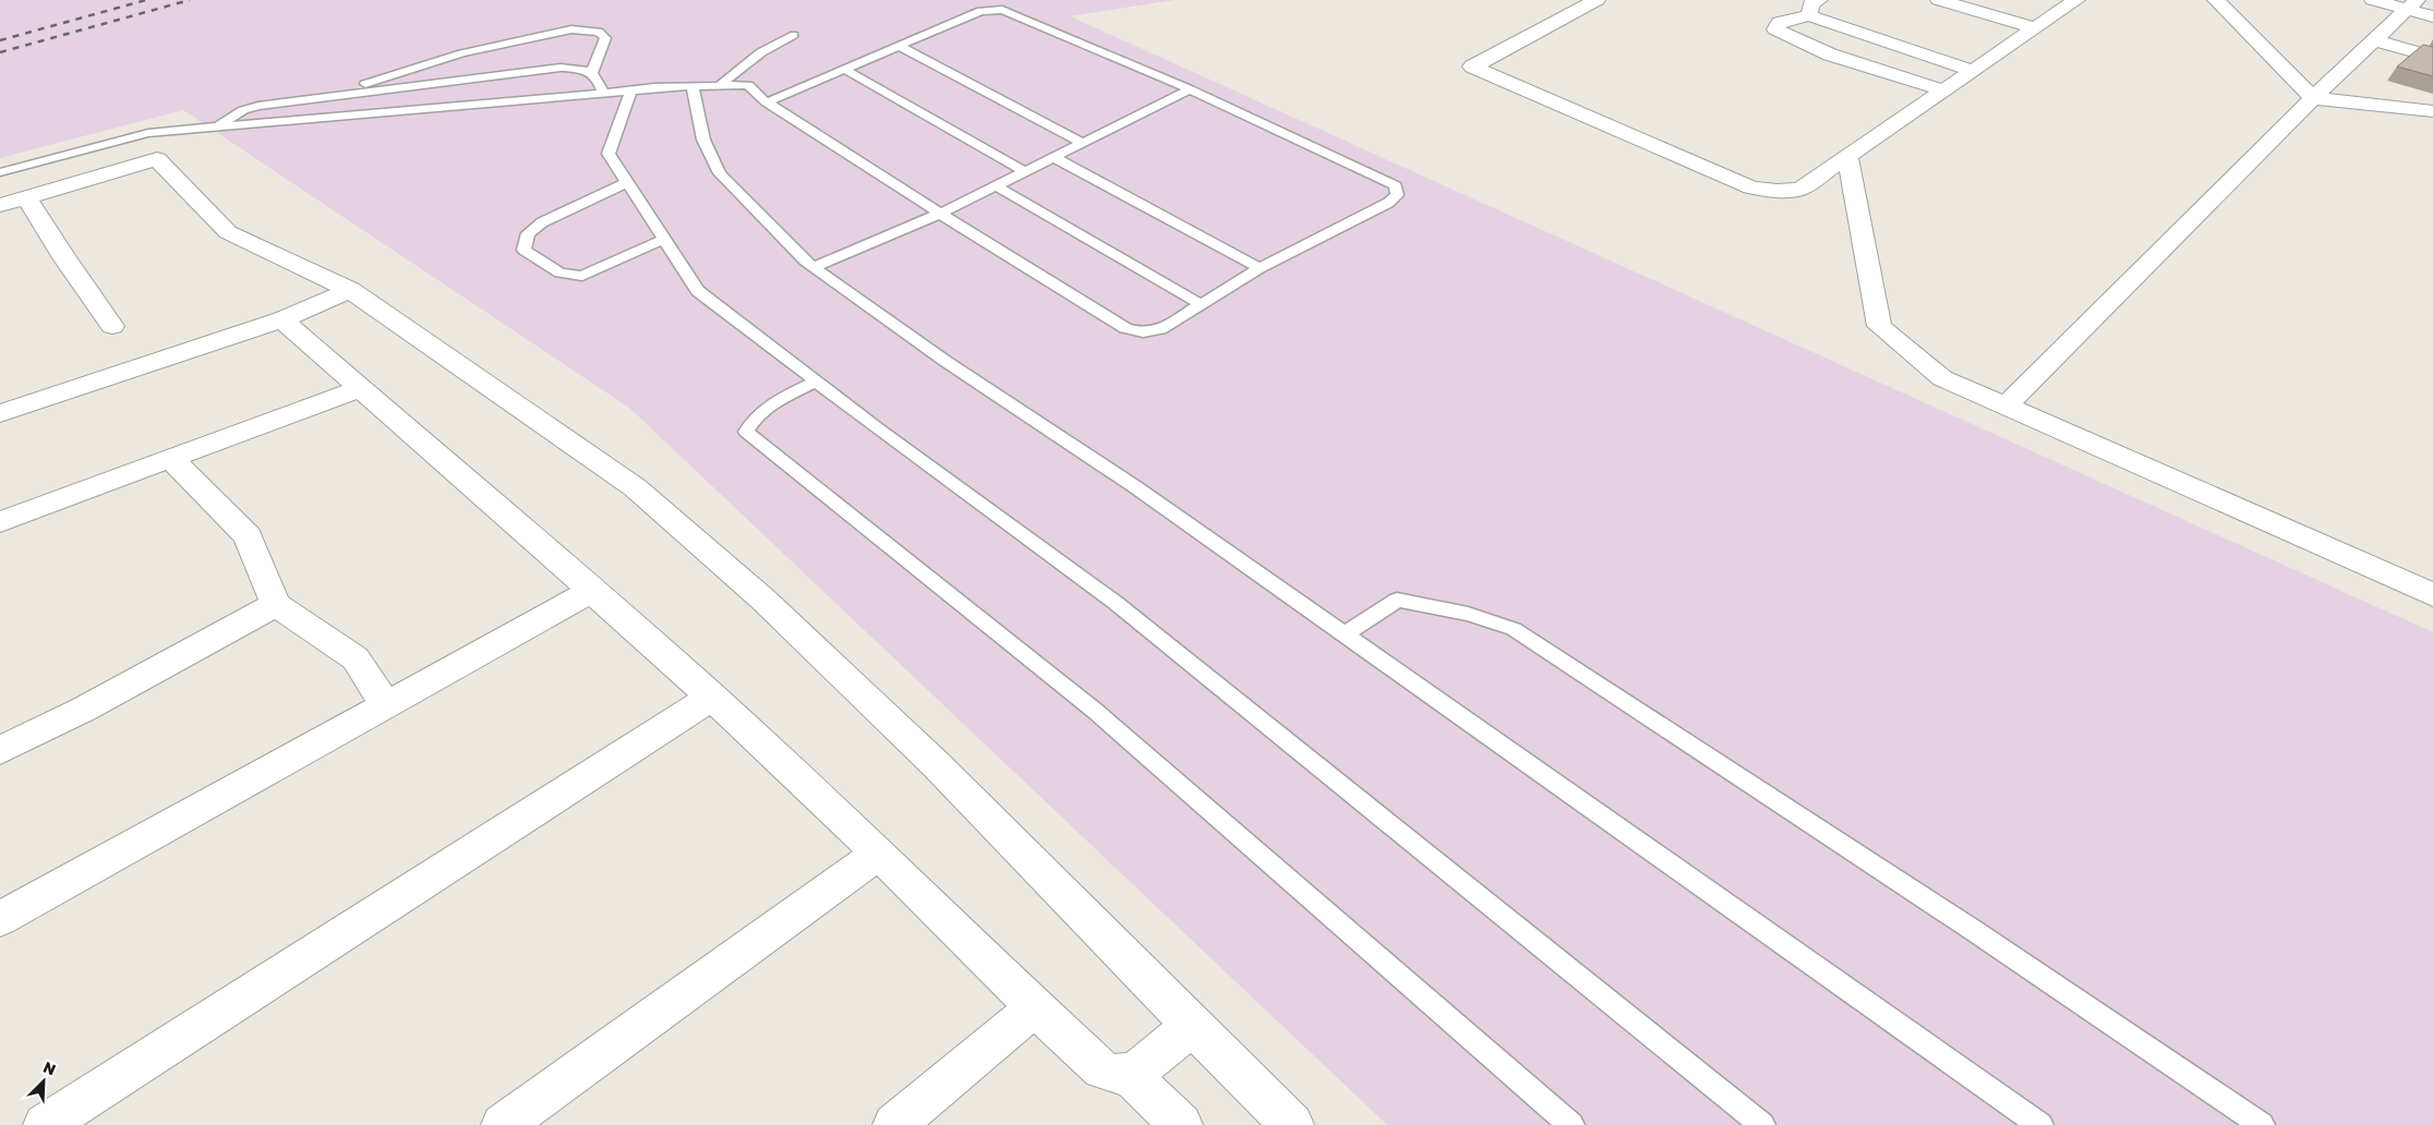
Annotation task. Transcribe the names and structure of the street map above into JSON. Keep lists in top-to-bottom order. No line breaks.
{"north":"top right"}
